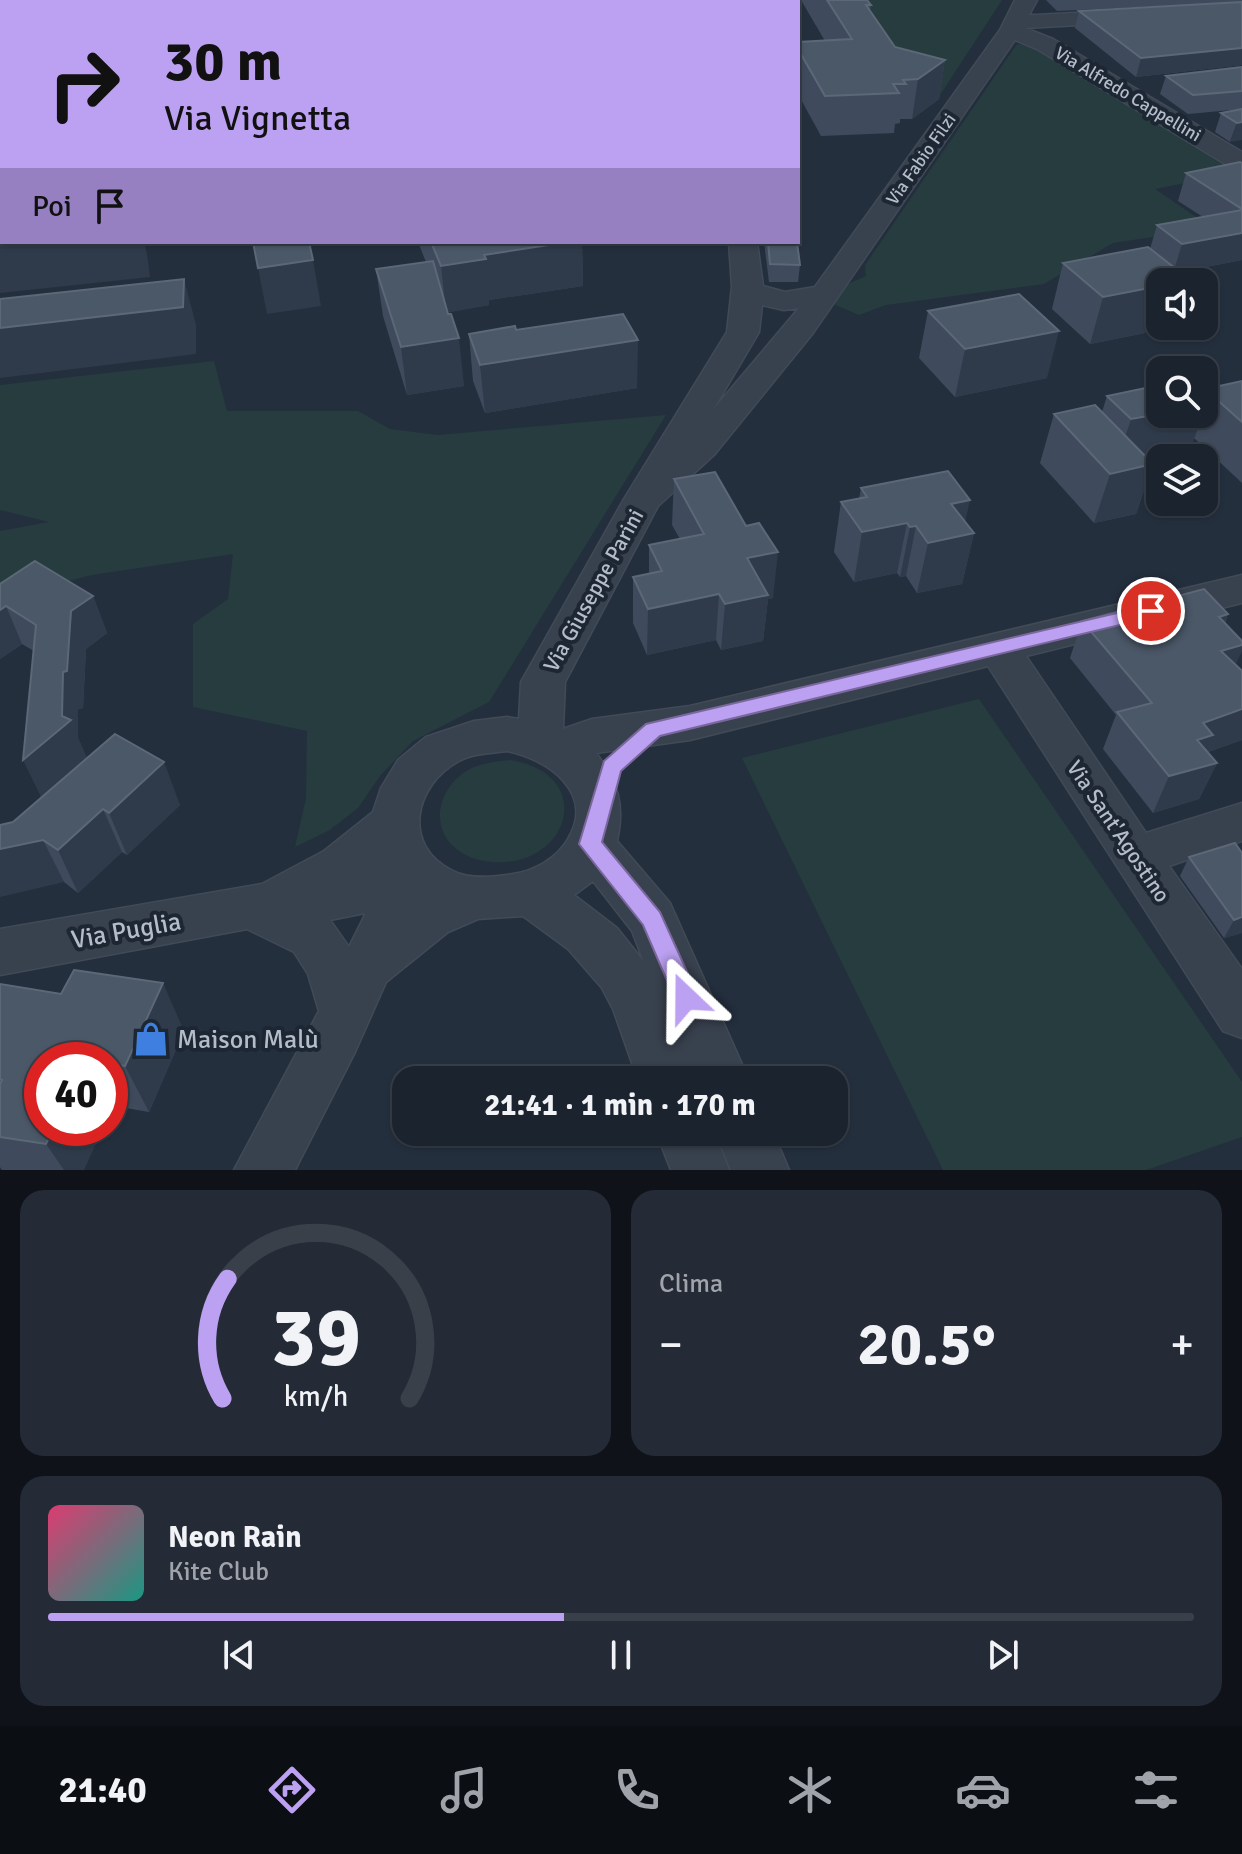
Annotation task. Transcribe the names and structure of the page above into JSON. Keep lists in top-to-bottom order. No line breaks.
{"streets":{"street":["Via Alfredo Cappellini","Via Fabio Filzi","Via Giuseppe Parini","Via Sant'Agostino","Via Puglia"]},"crossings":[["Via Alfredo Cappellini","Via Fabio Filzi"],["Via Fabio Filzi","Via Giuseppe Parini"],["Via Giuseppe Parini","Via Puglia"]],"places":{"shop":["Maison Malù"]},"page":{"turn":["30 m","Via Vignetta"],"then":"Poi","limit":"40","trip":"21:41 · 1 min · 170 m","tile":"Clima","heat":["−","20.5°","+"],"song":["Neon Rain","Kite Club"],"tabs":"21:40","gauge":["39","km/h"]}}
